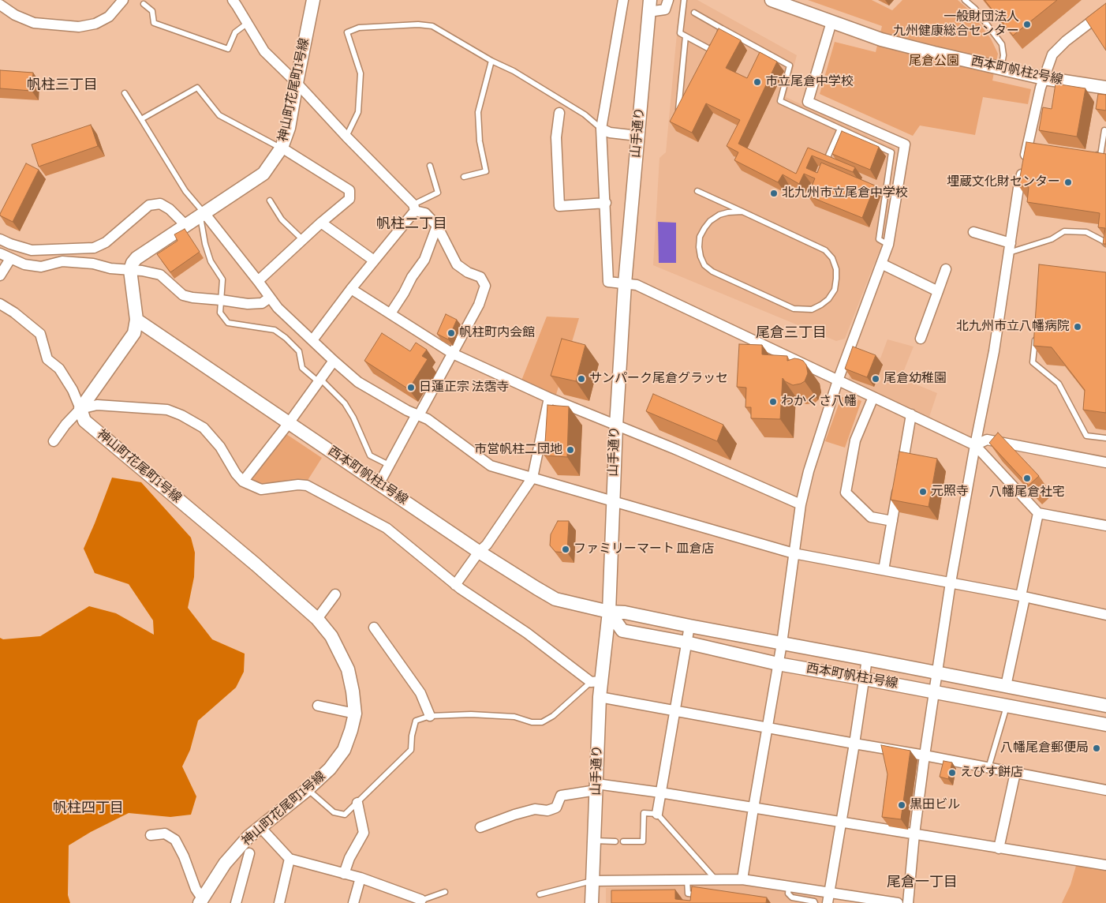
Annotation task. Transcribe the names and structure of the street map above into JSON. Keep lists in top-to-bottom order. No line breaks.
{"streets":{"street":["西本町帆柱2号線","神山町花尾町1号線","山手通り","西本町帆柱1号線"]},"crossings":[["山手通り","西本町帆柱1号線"]],"districts":["帆柱三丁目","帆柱二丁目","尾倉三丁目","帆柱四丁目","尾倉一丁目"],"parks":["尾倉公園"],"places":["一般財団法人 九州健康総合センター","市立尾倉中学校","埋蔵文化財センター","北九州市立尾倉中学校","北九州市立八幡病院","帆柱町内会館","サンパーク尾倉グラッセ","尾倉幼稚園","日蓮正宗 法霑寺","わかくさ八幡","市営帆柱二団地","八幡尾倉社宅","元照寺","ファミリーマート 皿倉店","八幡尾倉郵便局","えびす餅店","黒田ビル"]}
